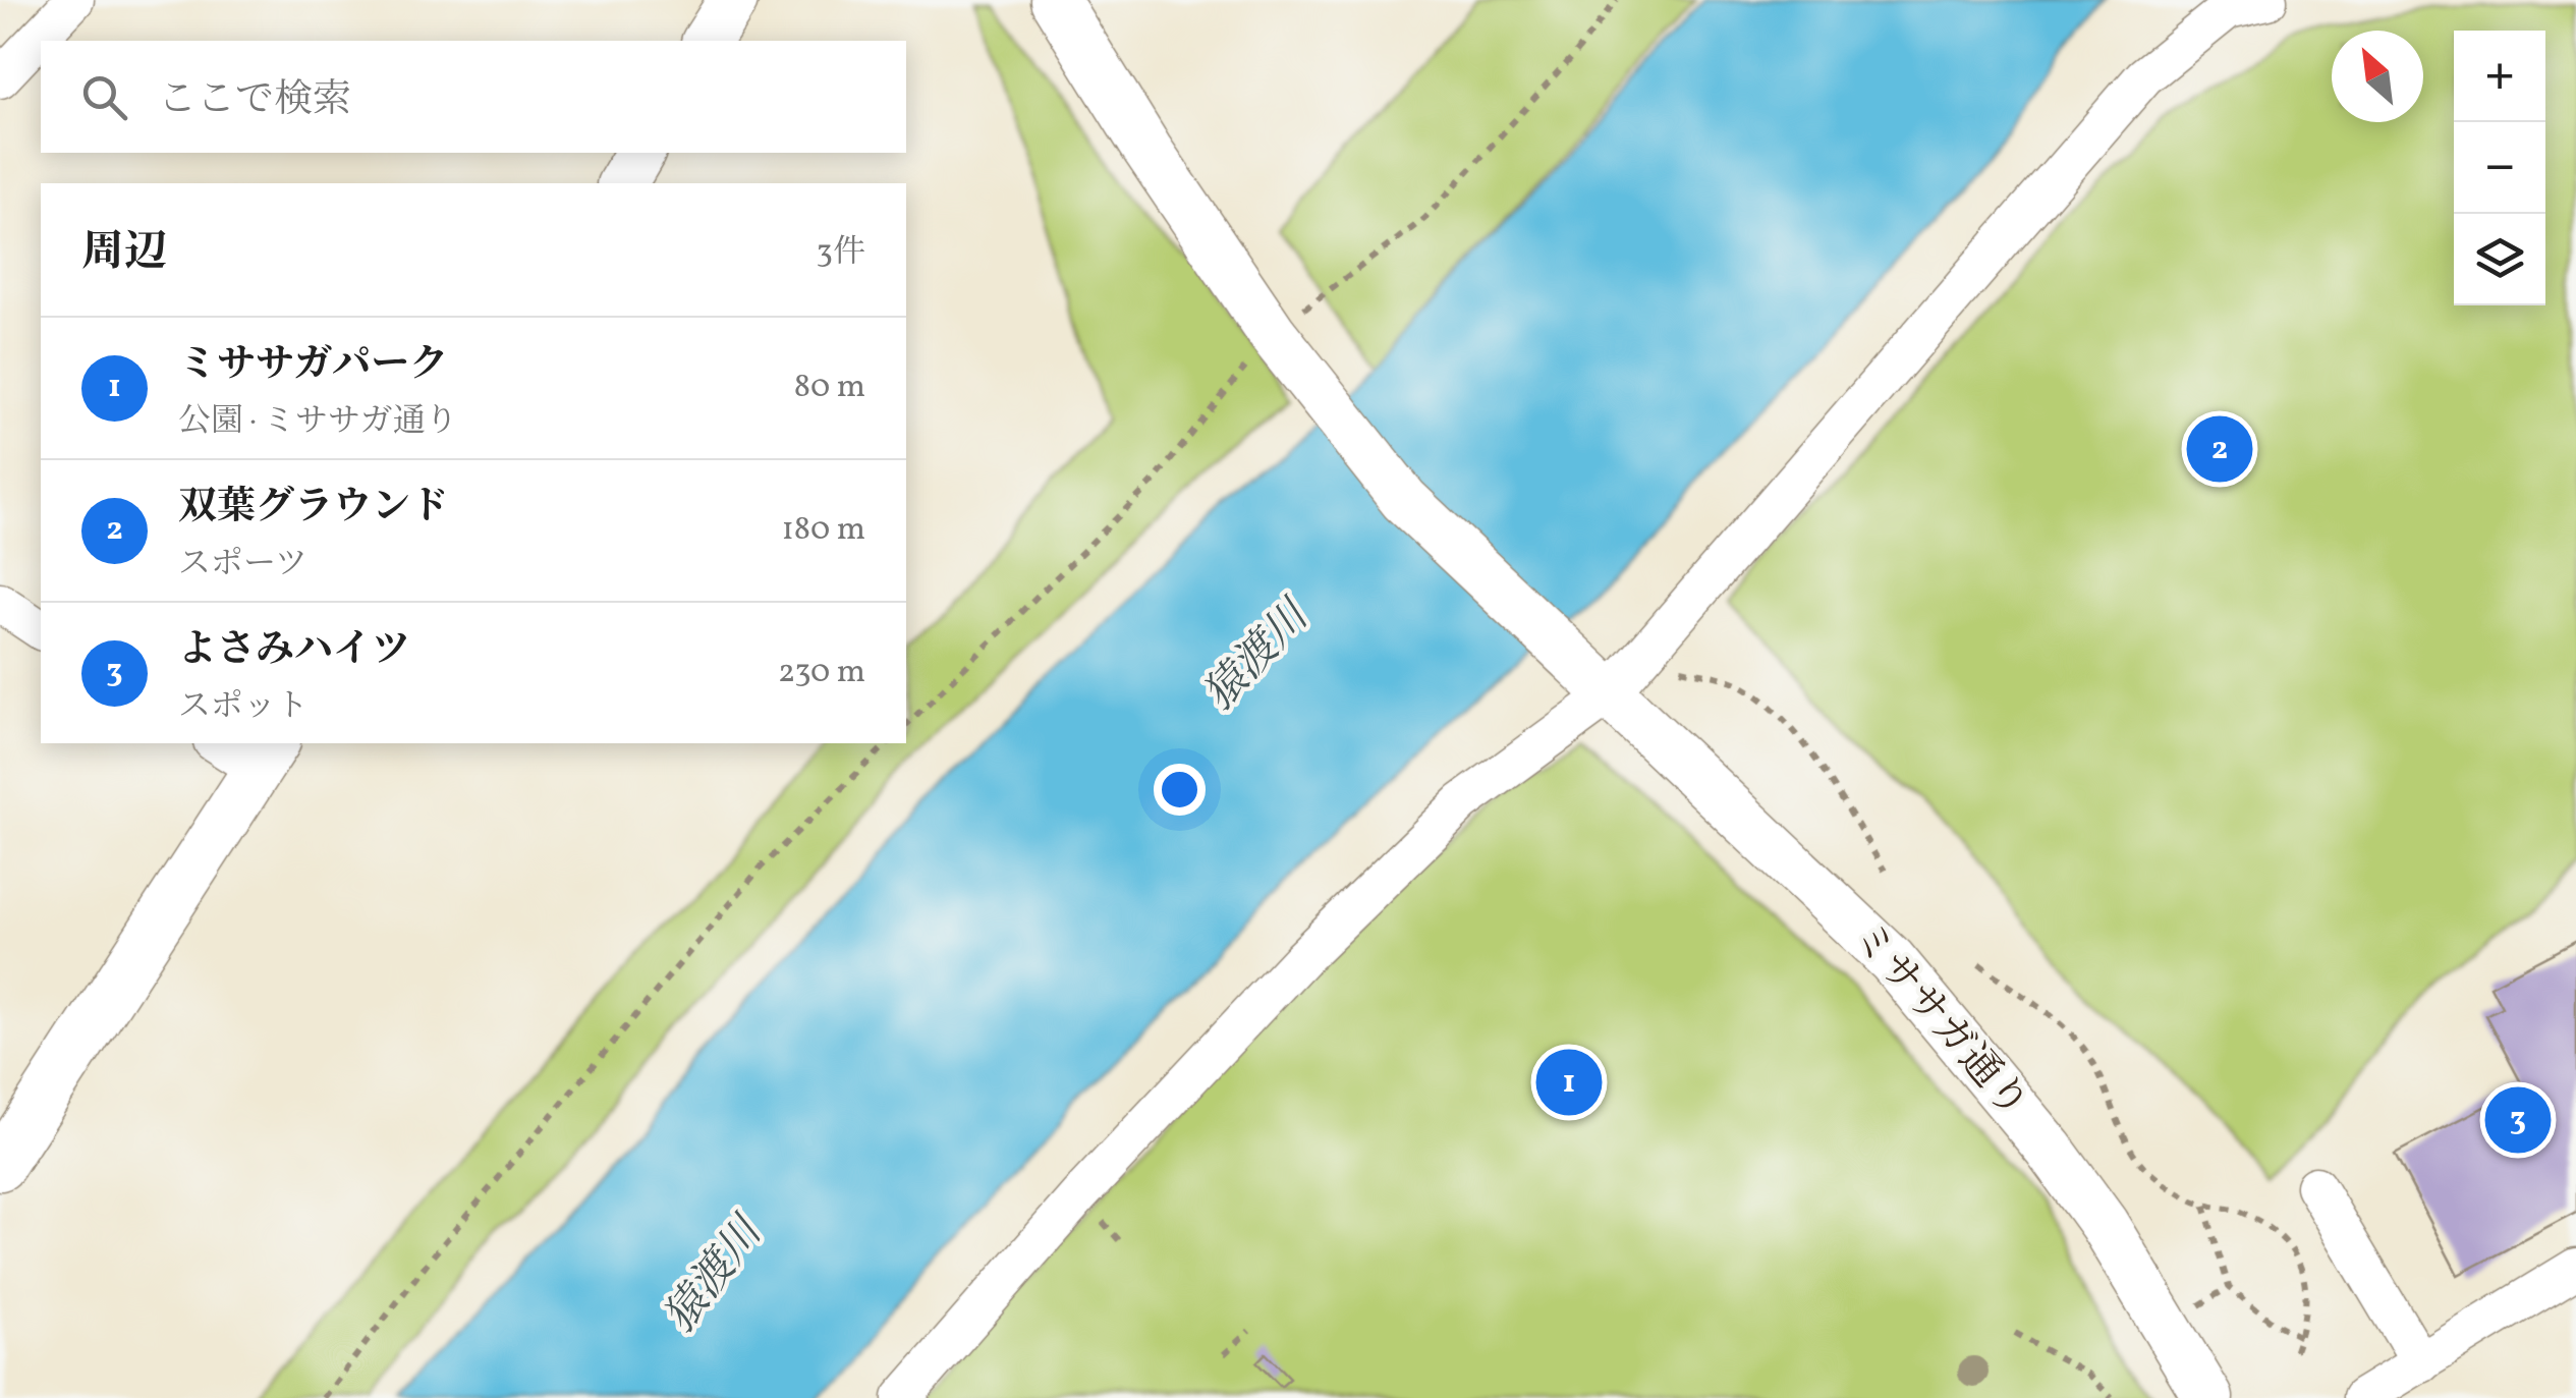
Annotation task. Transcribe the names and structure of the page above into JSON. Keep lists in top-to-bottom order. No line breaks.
{"streets":{"street":["ミササガ通り"]},"water":["猿渡川"],"north":"top left","page":{"map_buttons":["+","−"],"search":"ここで検索","heading":["周辺","3件"],"list":[{"mark":"1","name":"ミササガパーク","note":"公園 · ミササガ通り","value":"80 m"},{"mark":"2","name":"双葉グラウンド","note":"スポーツ","value":"180 m"},{"mark":"3","name":"よさみハイツ","note":"スポット","value":"230 m"}],"pins":["2","1","3"]}}
